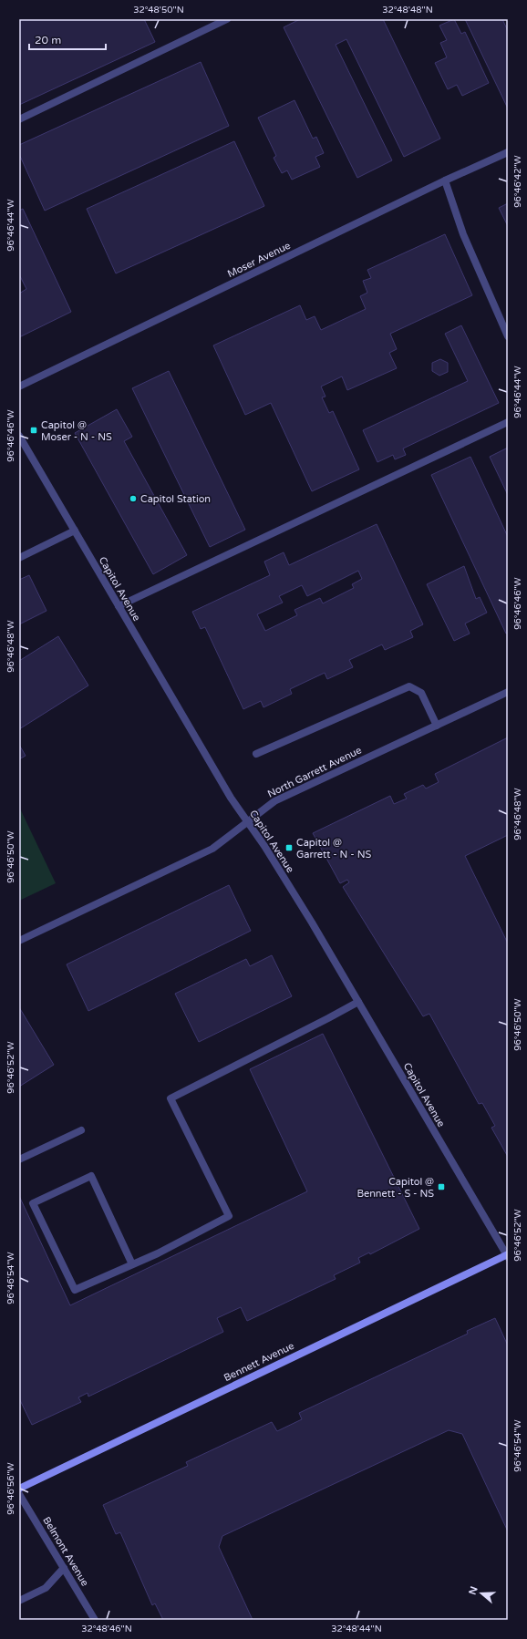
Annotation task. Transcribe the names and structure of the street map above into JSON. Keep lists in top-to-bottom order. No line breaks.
{"streets":{"street":["Moser Avenue","Capitol Avenue","North Garrett Avenue","Bennett Avenue","Belmont Avenue"]},"crossings":[["Capitol Avenue","North Garrett Avenue"],["Capitol Avenue","Bennett Avenue"]],"places":{"transit":["Capitol @ Moser - N - NS","Capitol @ Garrett - N - NS","Capitol @ Bennett - S - NS"],"other":["Capitol Station"]},"scale_bar":"20 m","north":"left","coordinates":["32°48'50\"N","32°48'48\"N","96°46'42\"W","96°46'44\"W","96°46'46\"W","96°46'48\"W","96°46'50\"W","96°46'52\"W","96°46'54\"W","96°46'56\"W","32°48'46\"N","32°48'44\"N"]}
